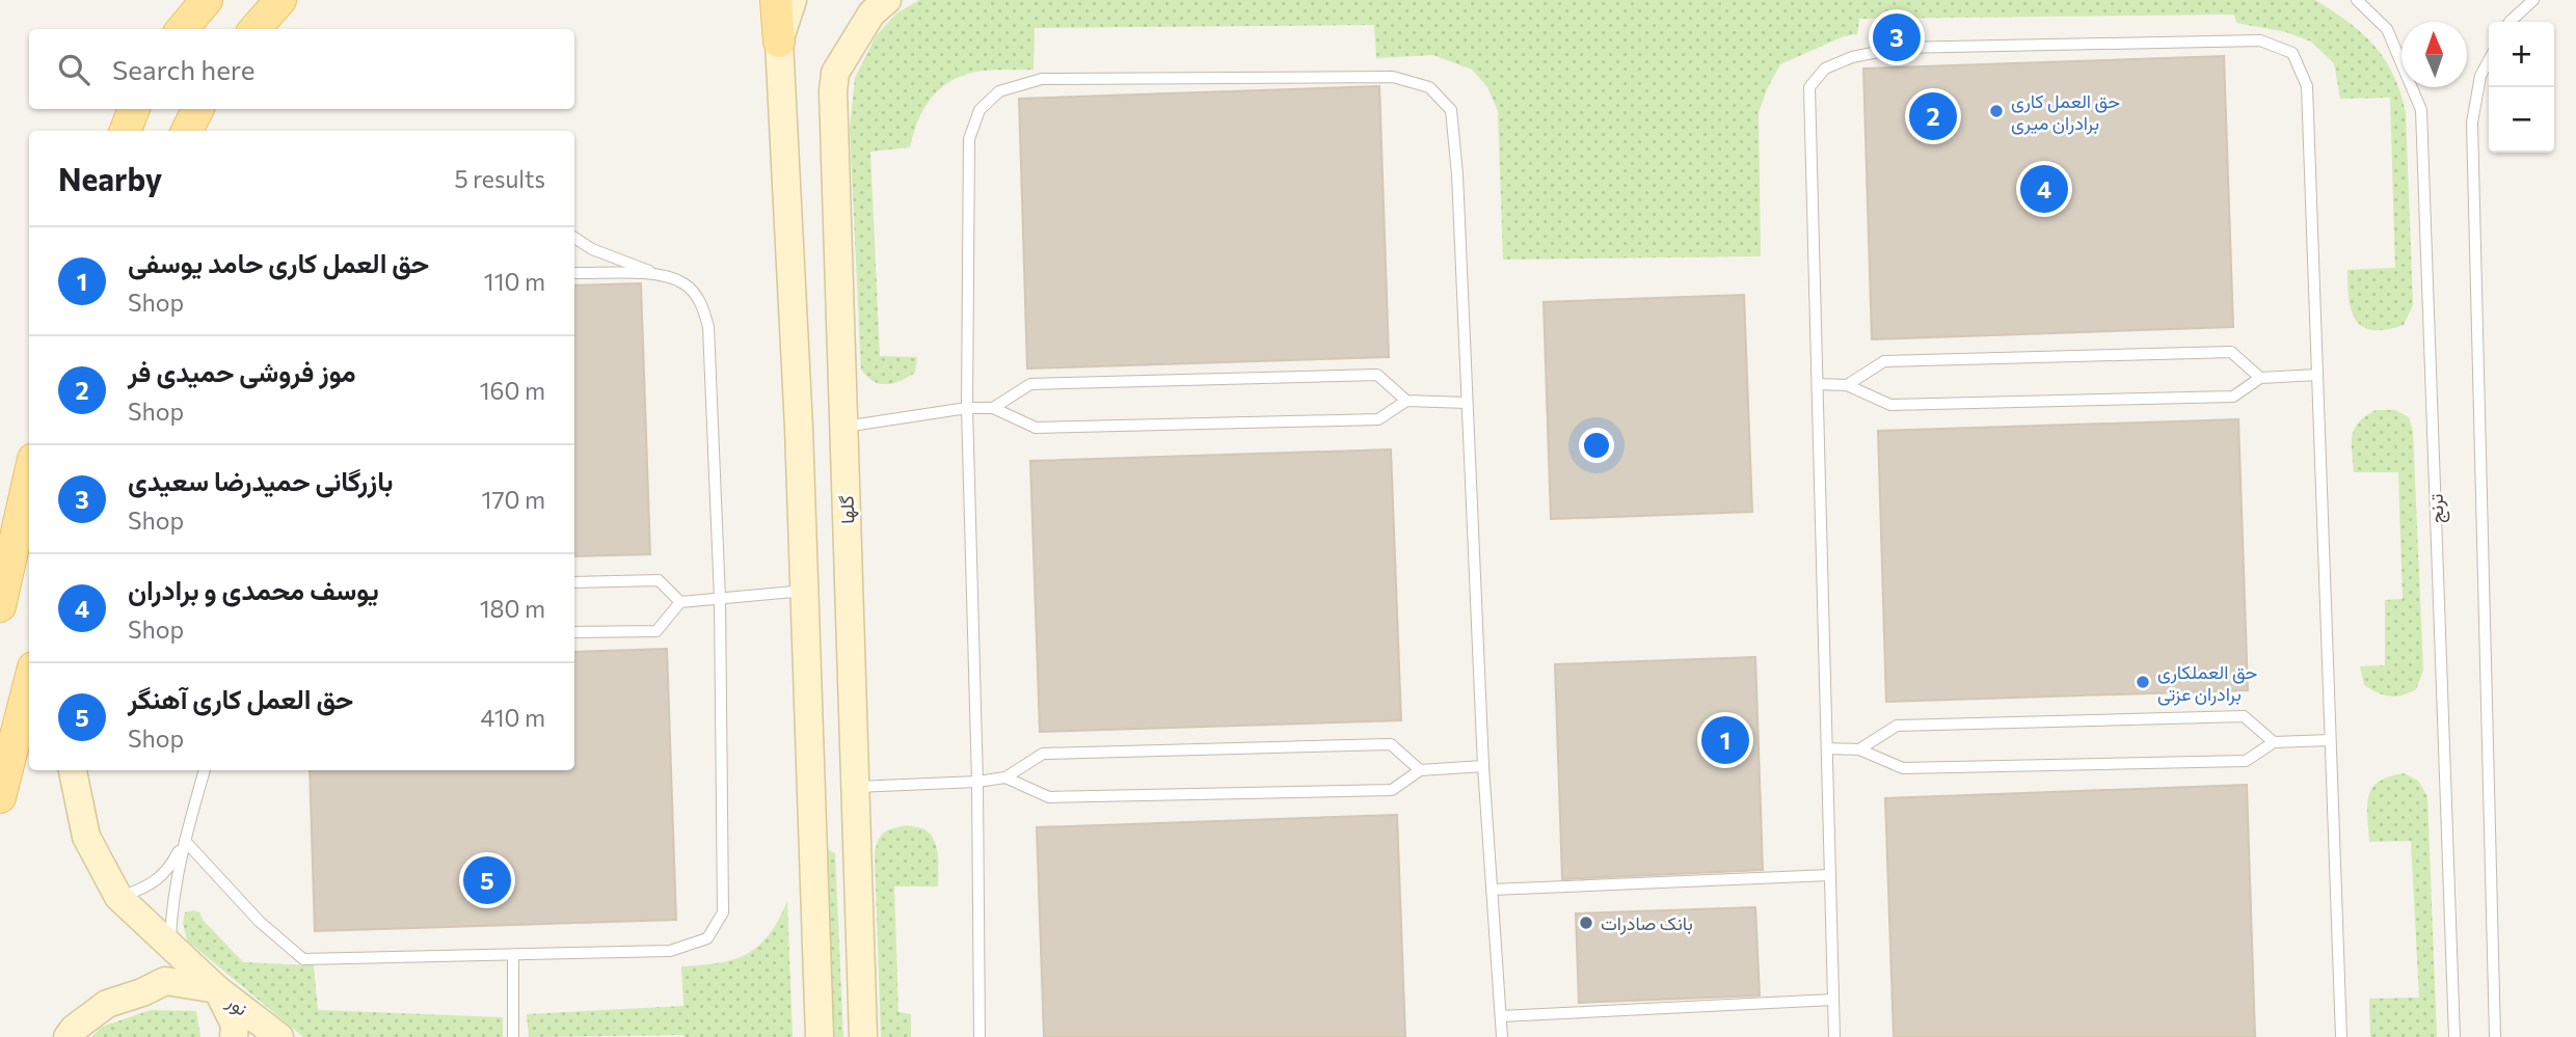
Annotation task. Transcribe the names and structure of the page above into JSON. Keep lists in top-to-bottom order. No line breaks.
{"streets":{"street":["گلها","نور"],"lane":["ترنج"]},"places":["حق العمل کاری برادران میری","حق العملکاری برادران عزتی","بانک صادرات"],"north":"top","page":{"pins":["3","2","4","1","5"],"map_buttons":["+","−"],"search":"Search here","heading":["Nearby","5 results"],"list":[{"mark":"1","name":"حق العمل کاری حامد یوسفی","note":"Shop","value":"110 m"},{"mark":"2","name":"موز فروشی حمیدی فر","note":"Shop","value":"160 m"},{"mark":"3","name":"بازرگانی حمیدرضا سعیدی","note":"Shop","value":"170 m"},{"mark":"4","name":"یوسف محمدی و برادران","note":"Shop","value":"180 m"},{"mark":"5","name":"حق العمل کاری آهنگر","note":"Shop","value":"410 m"}]}}
